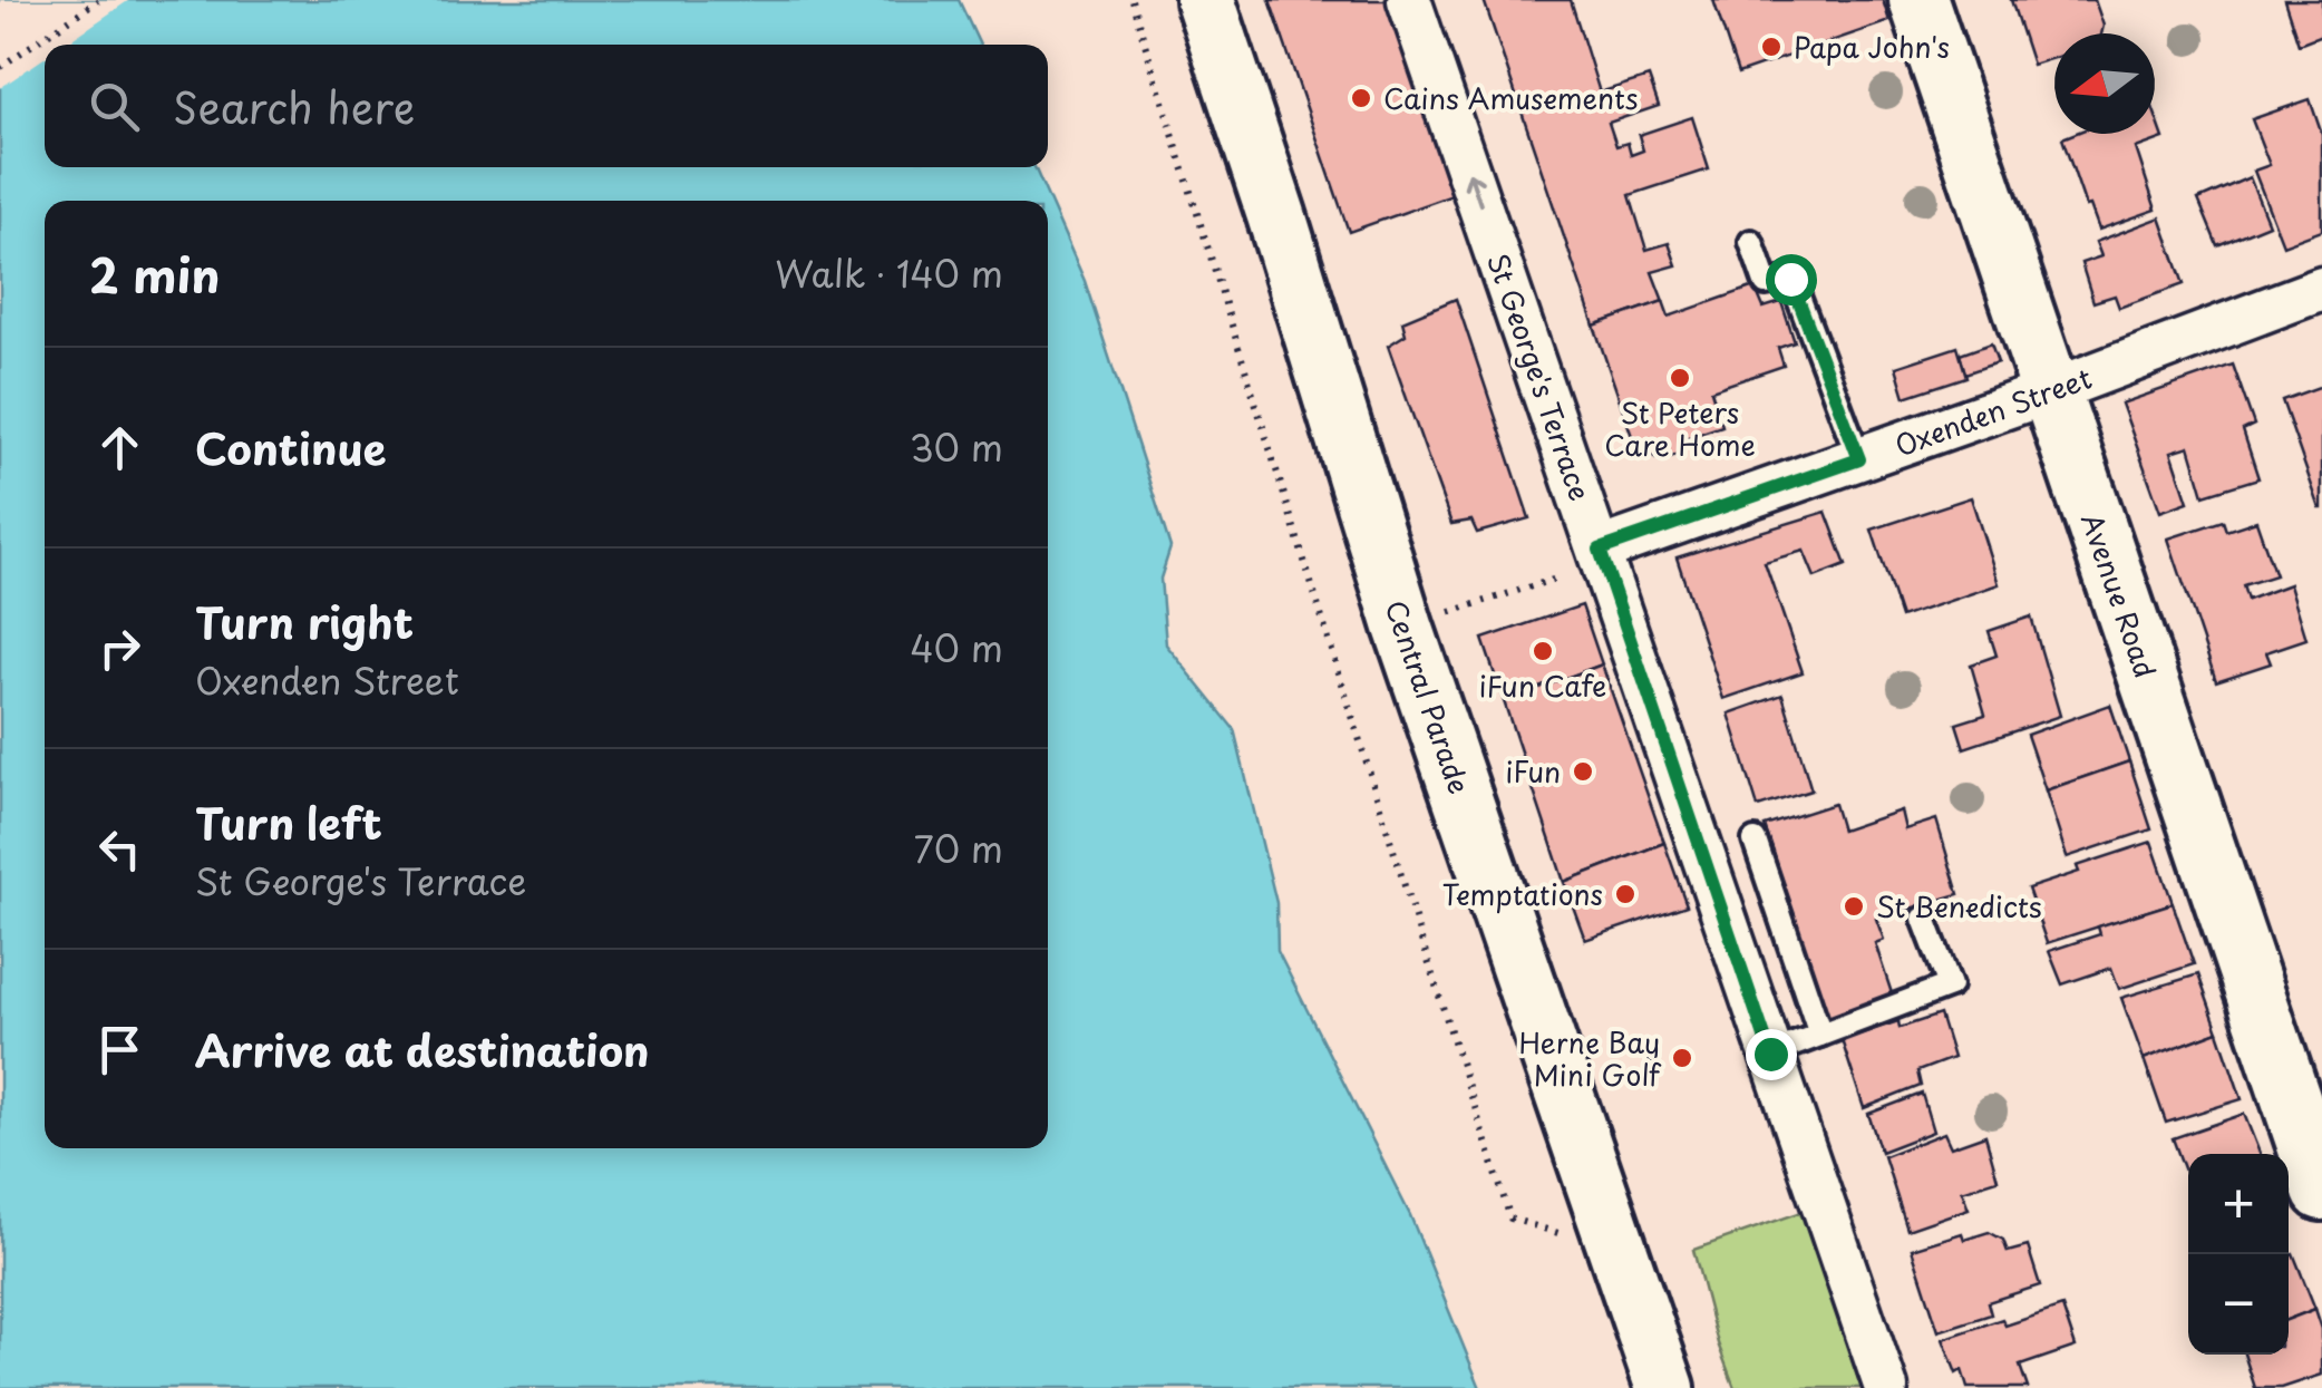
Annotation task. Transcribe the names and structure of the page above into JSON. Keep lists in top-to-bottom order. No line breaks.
{"streets":{"street":["St George's Terrace","Oxenden Street","Avenue Road","Central Parade"]},"crossings":[["St George's Terrace","Oxenden Street"],["Oxenden Street","Avenue Road"]],"one_way":["St George's Terrace"],"places":["Papa John's","Cains Amusements","St Peters Care Home","iFun Cafe","iFun","Temptations","St Benedicts","Herne Bay Mini Golf"],"north":"left","page":{"search":"Search here","heading":["2 min","Walk · 140 m"],"list":[["Continue","30 m"],["Turn right","Oxenden Street","40 m"],["Turn left","St George's Terrace","70 m"],"Arrive at destination"],"map_buttons":["+","−"]}}
